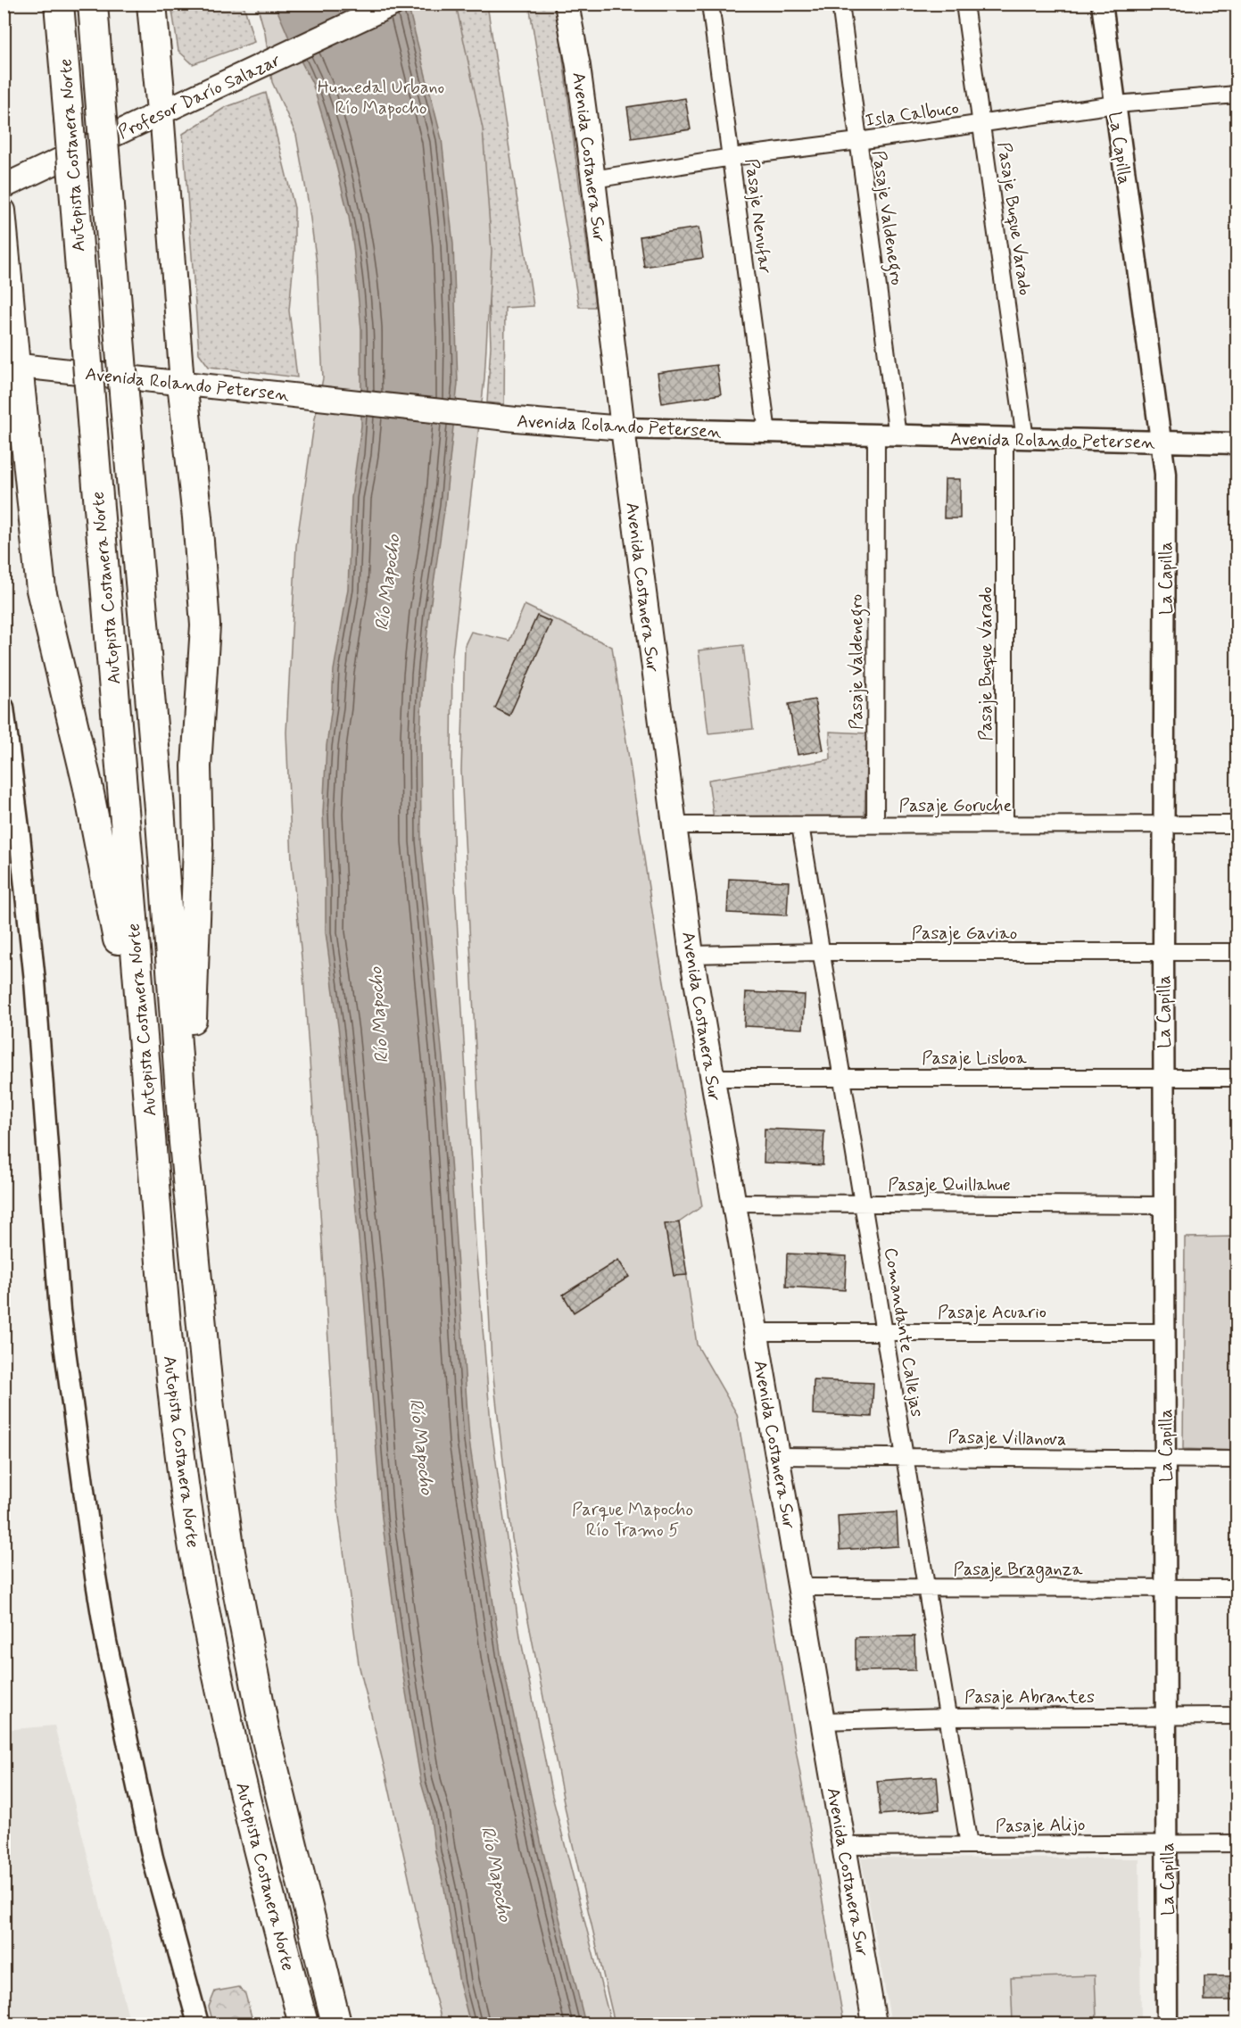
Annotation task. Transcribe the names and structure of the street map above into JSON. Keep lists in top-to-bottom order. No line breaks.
{"streets":{"highway":["Autopista Costanera Norte"],"main road":["Profesor Darío Salazar","Avenida Costanera Sur","Avenida Rolando Petersen"],"street":["Isla Calbuco","La Capilla","Pasaje Nenufar","Pasaje Valdenegro","Pasaje Buque Varado","Pasaje Goruche","Pasaje Gaviao","Pasaje Lisboa","Pasaje Quillahue","Pasaje Acuario","Comandante Callejas","Pasaje Villanova","Pasaje Braganza","Pasaje Abrantes","Pasaje Alijo"]},"crossings":[["Isla Calbuco","La Capilla"],["Isla Calbuco","Avenida Costanera Sur"],["Isla Calbuco","Pasaje Nenufar"],["Isla Calbuco","Pasaje Valdenegro"],["Isla Calbuco","Pasaje Buque Varado"],["La Capilla","Avenida Rolando Petersen"],["La Capilla","Pasaje Goruche"],["La Capilla","Pasaje Gaviao"],["La Capilla","Pasaje Lisboa"],["La Capilla","Pasaje Quillahue"],["La Capilla","Pasaje Acuario"],["La Capilla","Pasaje Villanova"],["La Capilla","Pasaje Braganza"],["La Capilla","Pasaje Abrantes"],["La Capilla","Pasaje Alijo"],["Avenida Costanera Sur","Avenida Rolando Petersen"],["Avenida Costanera Sur","Pasaje Goruche"],["Avenida Costanera Sur","Pasaje Gaviao"],["Avenida Costanera Sur","Pasaje Lisboa"],["Avenida Costanera Sur","Pasaje Quillahue"],["Avenida Costanera Sur","Pasaje Acuario"],["Avenida Costanera Sur","Pasaje Villanova"],["Avenida Costanera Sur","Pasaje Braganza"],["Avenida Costanera Sur","Pasaje Abrantes"],["Avenida Costanera Sur","Pasaje Alijo"],["Pasaje Nenufar","Avenida Rolando Petersen"],["Pasaje Valdenegro","Avenida Rolando Petersen"],["Pasaje Valdenegro","Pasaje Goruche"],["Pasaje Buque Varado","Avenida Rolando Petersen"],["Pasaje Buque Varado","Pasaje Goruche"],["Pasaje Goruche","Comandante Callejas"],["Pasaje Gaviao","Comandante Callejas"],["Pasaje Lisboa","Comandante Callejas"],["Pasaje Quillahue","Comandante Callejas"],["Pasaje Acuario","Comandante Callejas"],["Comandante Callejas","Pasaje Villanova"],["Comandante Callejas","Pasaje Braganza"],["Comandante Callejas","Pasaje Abrantes"],["Comandante Callejas","Pasaje Alijo"]],"water":["Río Mapocho"],"parks":["Humedal Urbano Río Mapocho","Parque Mapocho Río Tramo 5"]}
